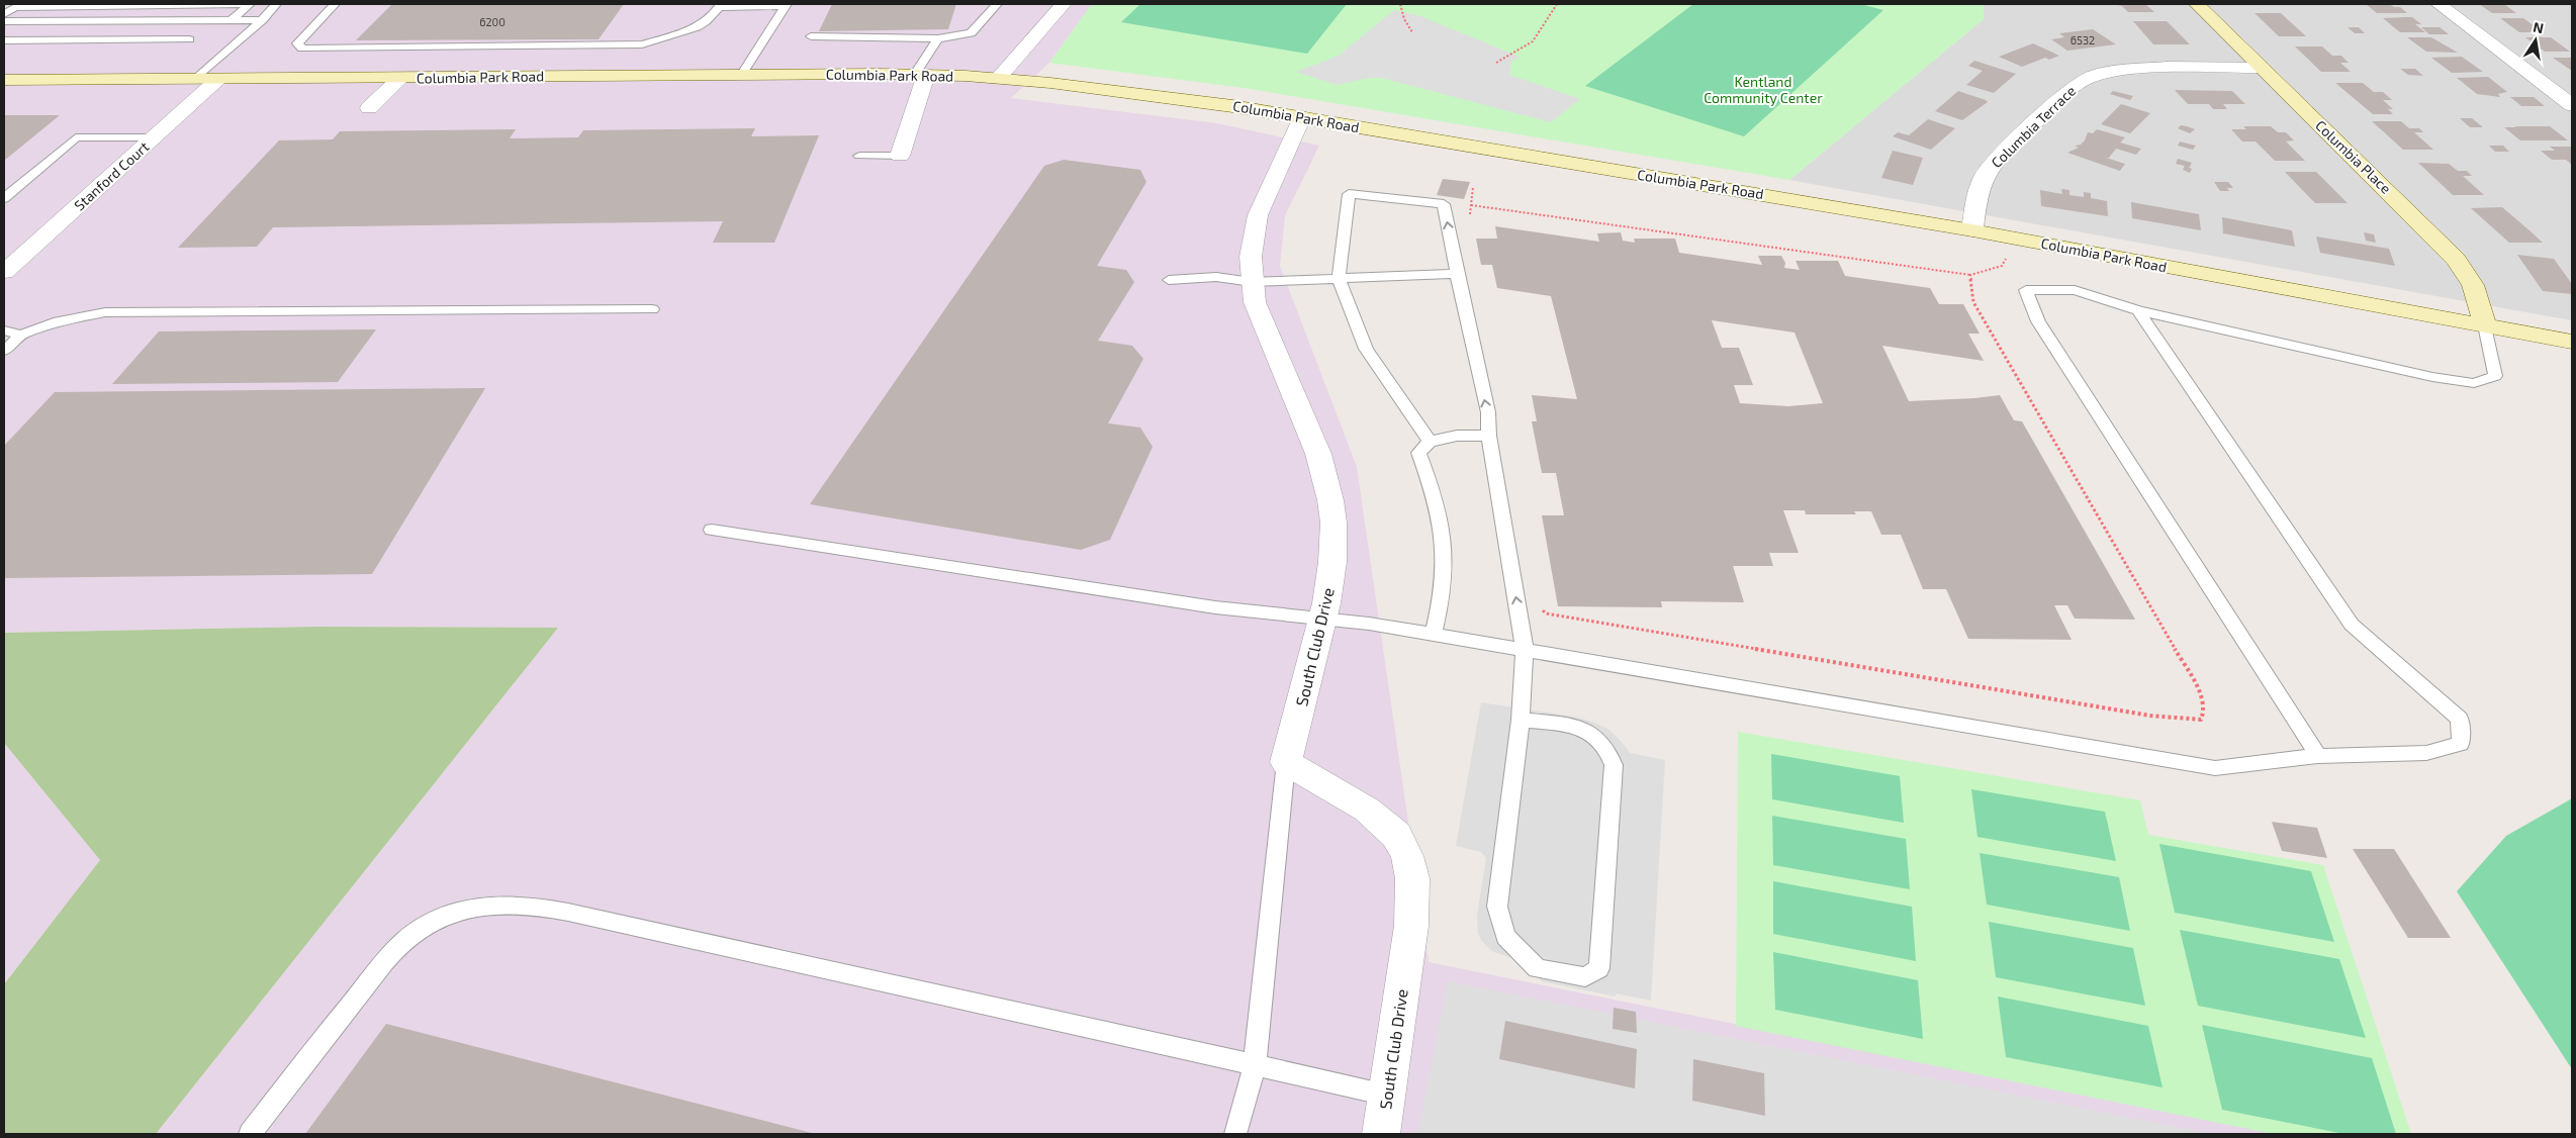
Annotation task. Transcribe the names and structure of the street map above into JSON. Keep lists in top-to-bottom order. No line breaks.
{"streets":{"street":["Columbia Park Road","Columbia Terrace","Columbia Place","Stanford Court","South Club Drive"]},"crossings":[["Columbia Park Road","Columbia Terrace"],["Columbia Park Road","Columbia Place"],["Columbia Park Road","Stanford Court"],["Columbia Park Road","South Club Drive"],["Columbia Terrace","Columbia Place"]],"parks":["Kentland Community Center"],"house_numbers":["6200","6532"],"north":"top"}
